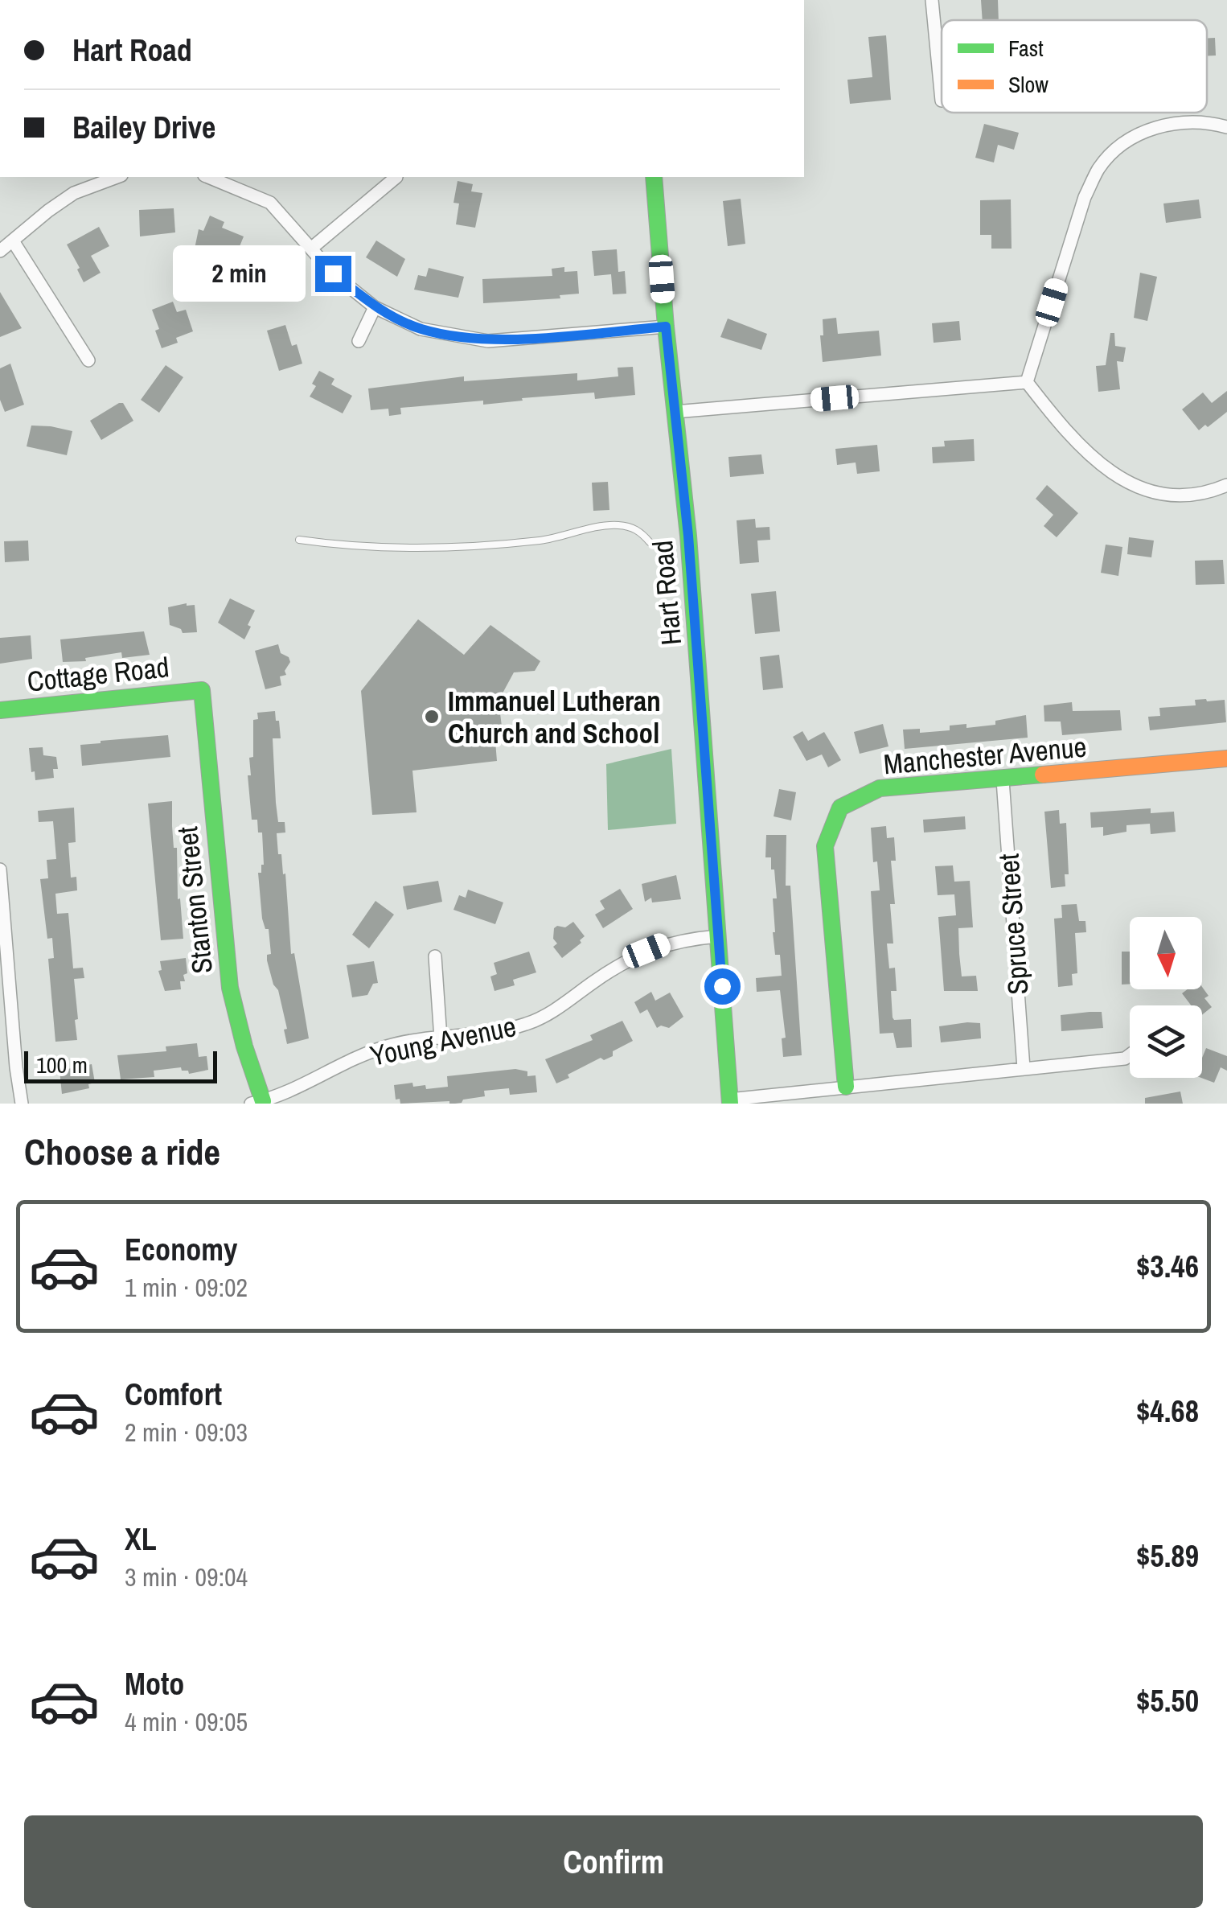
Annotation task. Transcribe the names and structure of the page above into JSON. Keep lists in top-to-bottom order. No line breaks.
{"streets":{"street":["Hart Road","Cottage Road","Manchester Avenue","Stanton Street","Spruce Street","Young Avenue"]},"crossings":[["Hart Road","Young Avenue"],["Cottage Road","Stanton Street"],["Manchester Avenue","Spruce Street"],["Stanton Street","Young Avenue"]],"places":["Immanuel Lutheran Church and School"],"legend":["Fast","Slow"],"scale_bar":"100 m","north":"bottom","page":{"banner":["Hart Road","Bailey Drive"],"bubble":"2 min","scale":"100 m","heading":"Choose a ride","list":[{"name":"Economy","note":"1 min · 09:02","value":"$3.46"},{"name":"Comfort","note":"2 min · 09:03","value":"$4.68"},{"name":"XL","note":"3 min · 09:04","value":"$5.89"},{"name":"Moto","note":"4 min · 09:05","value":"$5.50"}],"buttons":"Confirm"}}
